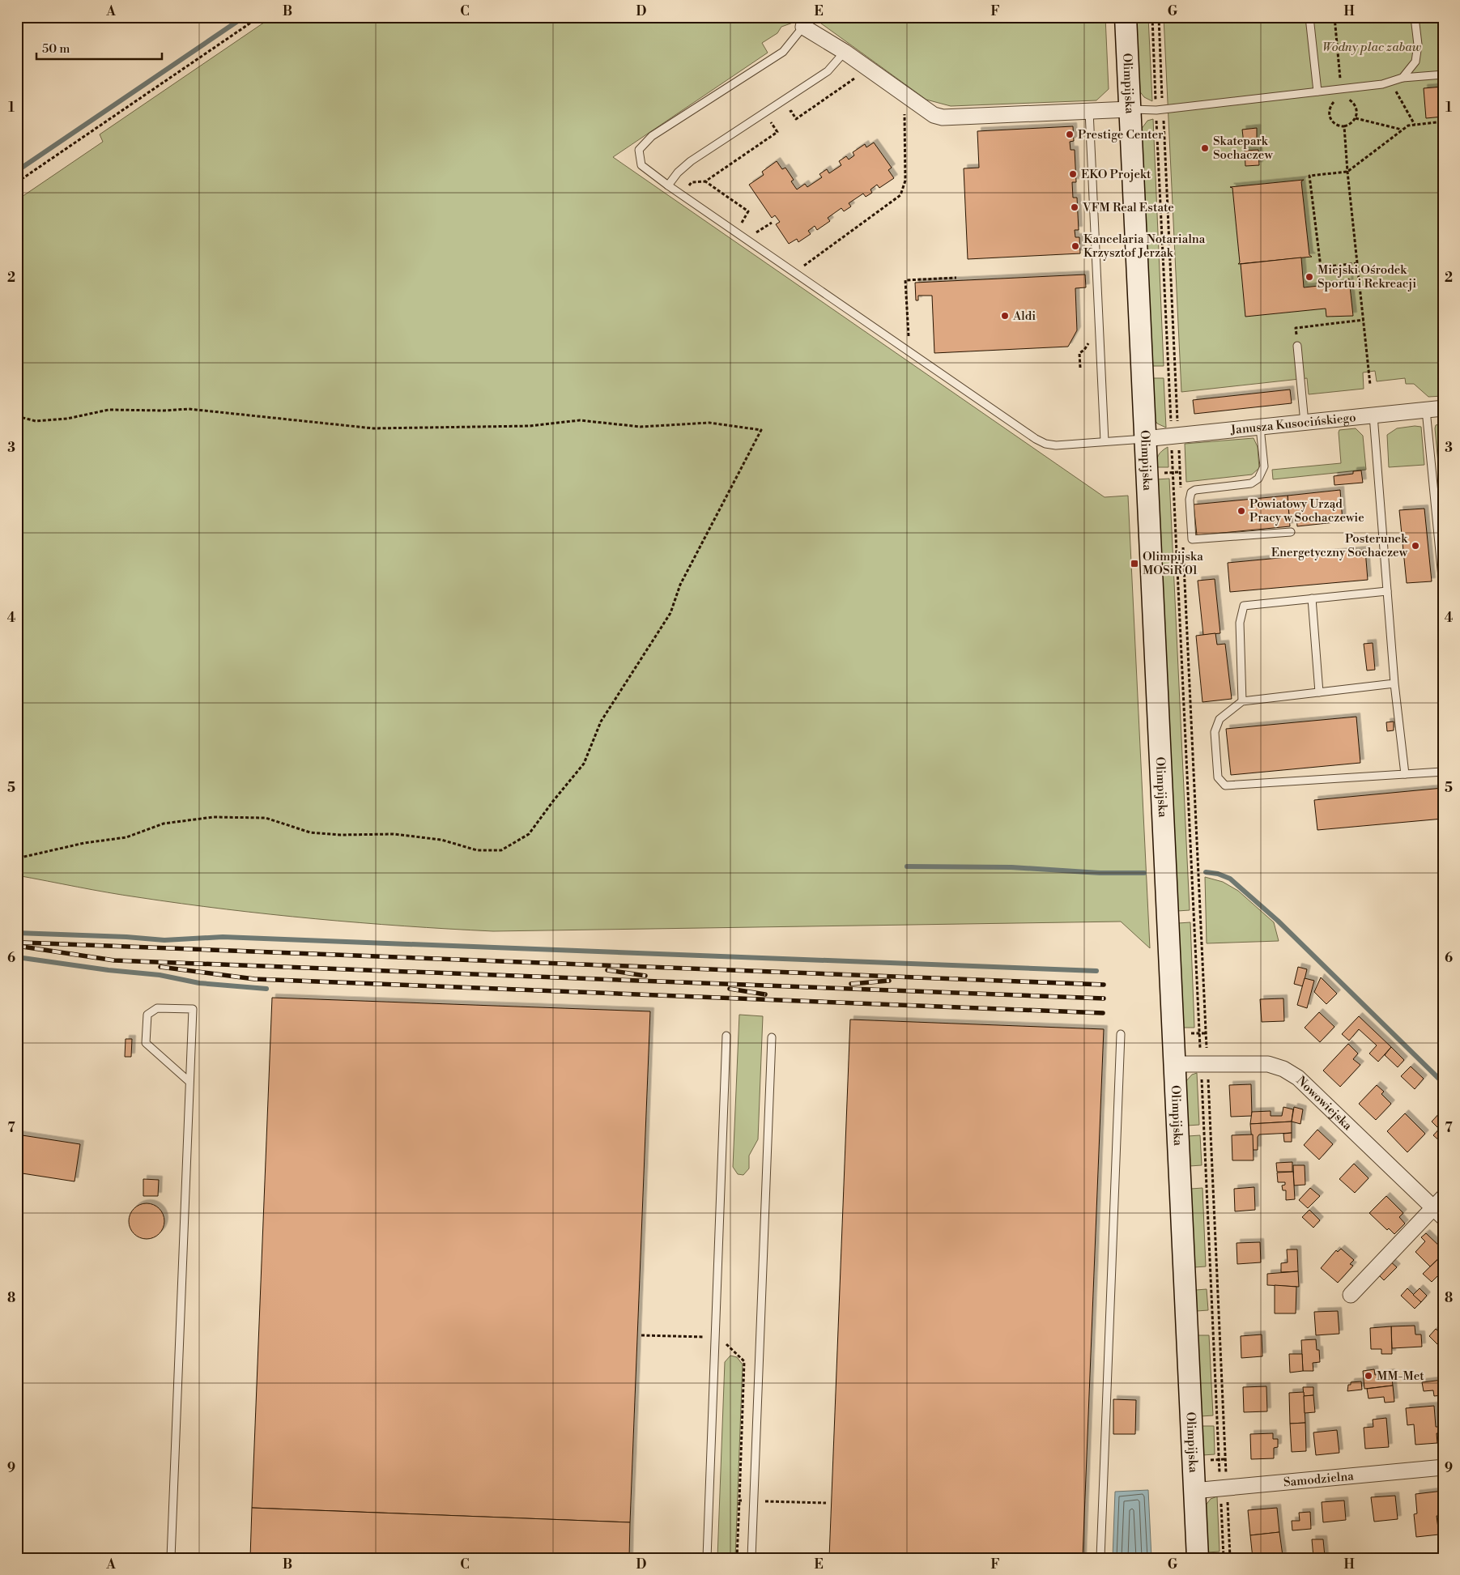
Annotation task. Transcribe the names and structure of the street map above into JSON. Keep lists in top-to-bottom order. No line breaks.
{"streets":{"street":["Olimpijska","Janusza Kusocińskiego","Nowowiejska","Samodzielna"]},"crossings":[["Olimpijska","Janusza Kusocińskiego"],["Olimpijska","Nowowiejska"],["Olimpijska","Samodzielna"]],"parks":["Wodny plac zabaw"],"places":{"other":["Prestige Center","Skatepark Sochaczew","EKO Projekt","VFM Real Estate","Kancelaria Notarialna Krzysztof Jerzak","Miejski Ośrodek Sportu i Rekreacji","Aldi","Powiatowy Urząd Pracy w Sochaczewie","Posterunek Energetyczny Sochaczew","MM-Met"],"transit":["Olimpijska MOSiR 01"]},"scale_bar":"50 m","grid":{"columns":["A","B","C","D","E","F","G","H"],"rows":["1","2","3","4","5","6","7","8","9"]}}
